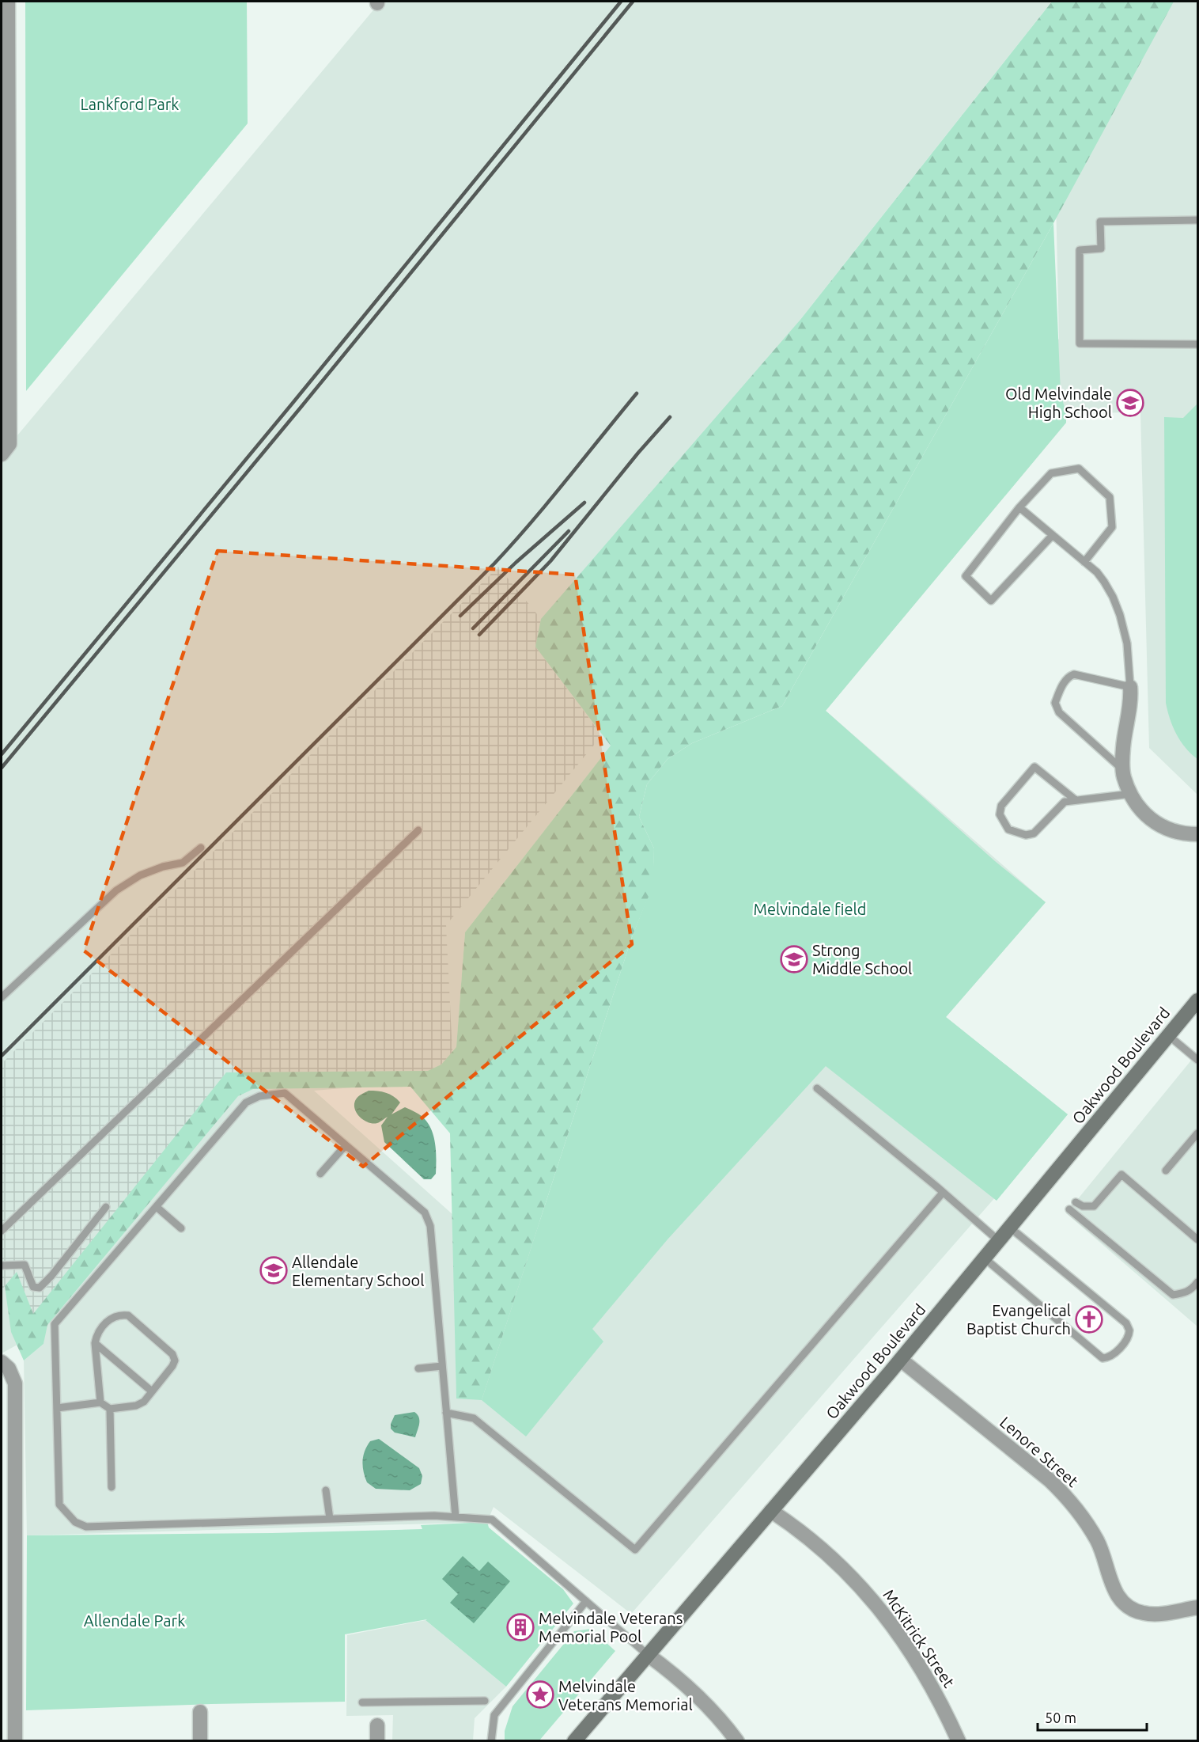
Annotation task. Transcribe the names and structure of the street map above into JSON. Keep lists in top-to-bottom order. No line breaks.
{"streets":{"main road":["Oakwood Boulevard"],"street":["Lenore Street","McKitrick Street"]},"crossings":[["Oakwood Boulevard","Lenore Street"],["Oakwood Boulevard","McKitrick Street"]],"parks":["Lankford Park","Melvindale field","Allendale Park"],"places":{"school or university":["Old Melvindale High School","Strong Middle School","Allendale Elementary School"],"church":["Evangelical Baptist Church"],"building":["Melvindale Veterans Memorial Pool"],"place":["Melvindale Veterans Memorial"]},"scale_bar":"50 m"}
